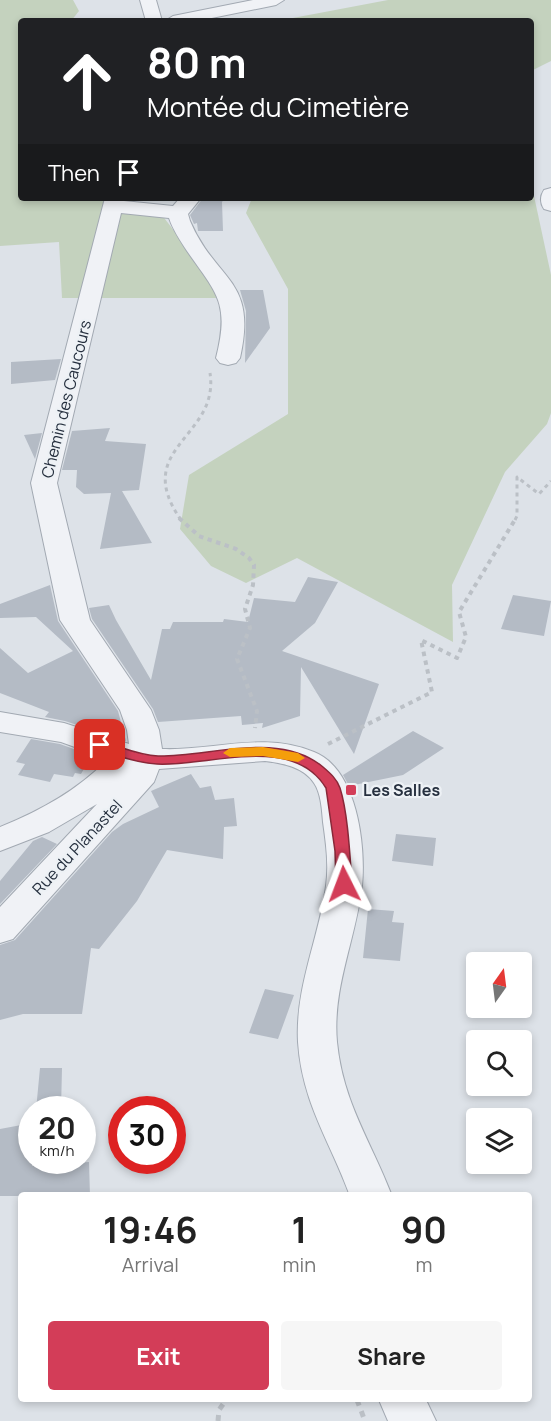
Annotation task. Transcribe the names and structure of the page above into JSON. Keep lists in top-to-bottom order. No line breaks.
{"streets":{"street":["Chemin des Caucours","Rue du Planastel"]},"crossings":[["Chemin des Caucours","Rue du Planastel"]],"places":{"transit":["Les Salles"]},"north":"top","page":{"turn":["80 m","Montée du Cimetière"],"then":"Then","speed":"20 km/h","limit":"30","eta":["19:46","Arrival","1","min","90","m"],"buttons":["Exit","Share"]}}
